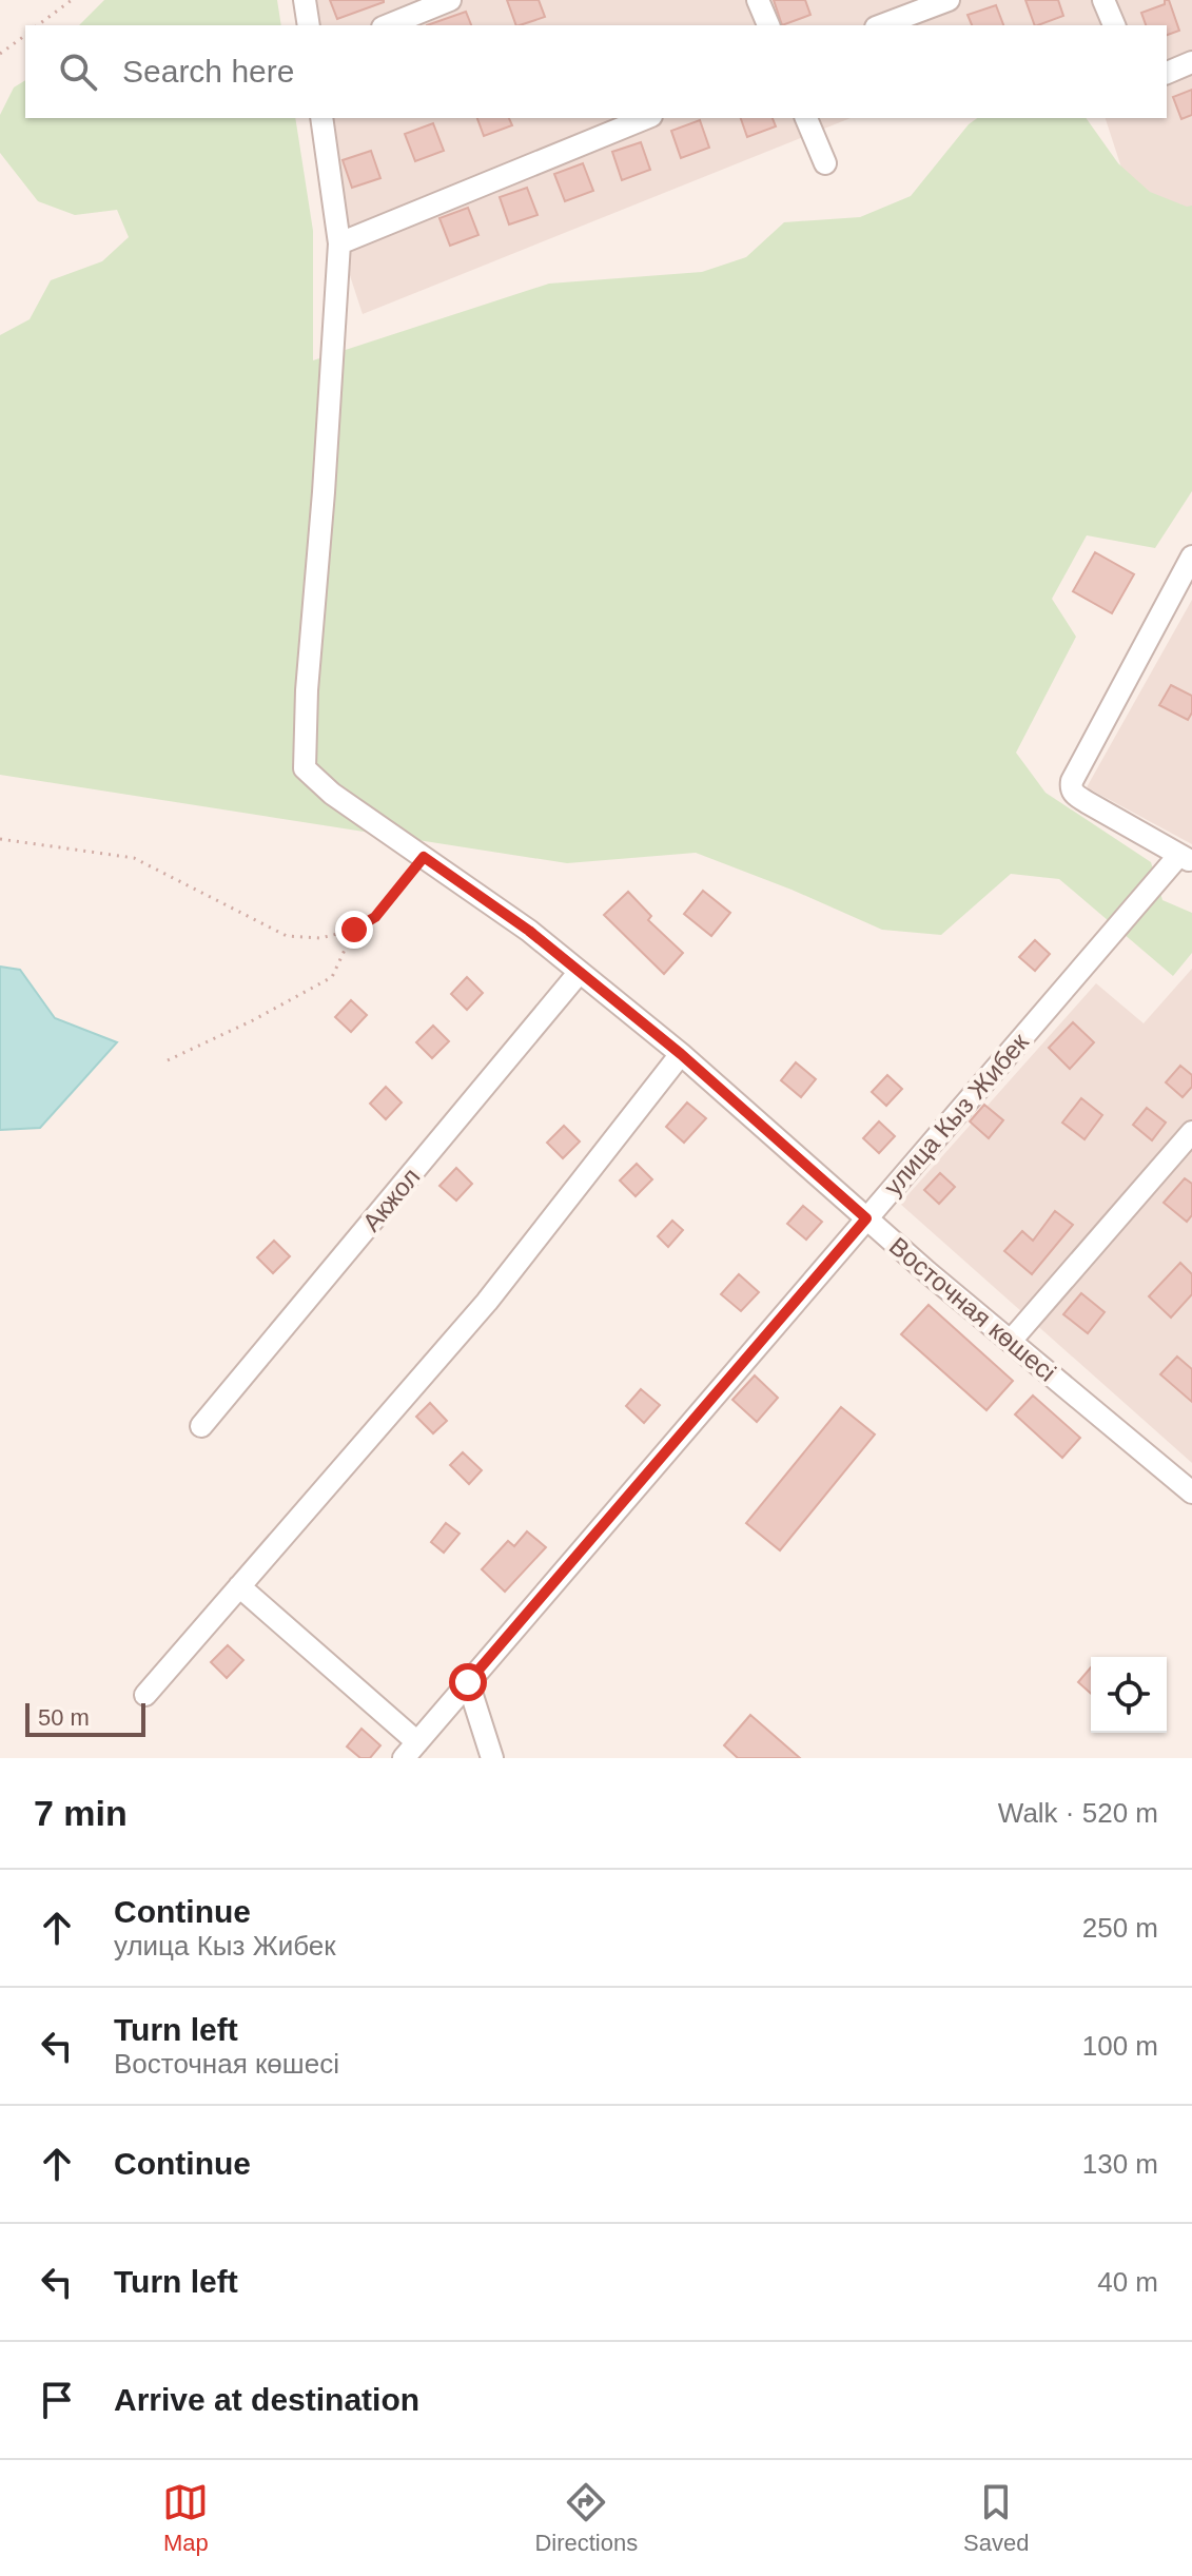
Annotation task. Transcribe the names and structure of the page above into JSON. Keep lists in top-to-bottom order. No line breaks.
{"streets":{"street":["улица Кыз Жибек","Акжол","Восточная көшесі"]},"crossings":[["улица Кыз Жибек","Восточная көшесі"],["Акжол","Восточная көшесі"]],"scale_bar":"50 m","page":{"search":"Search here","scale":"50 m","heading":["7 min","Walk · 520 m"],"list":[["Continue","улица Кыз Жибек","250 m"],["Turn left","Восточная көшесі","100 m"],["Continue","130 m"],["Turn left","40 m"],"Arrive at destination"],"nav":["Map","Directions","Saved"]}}
